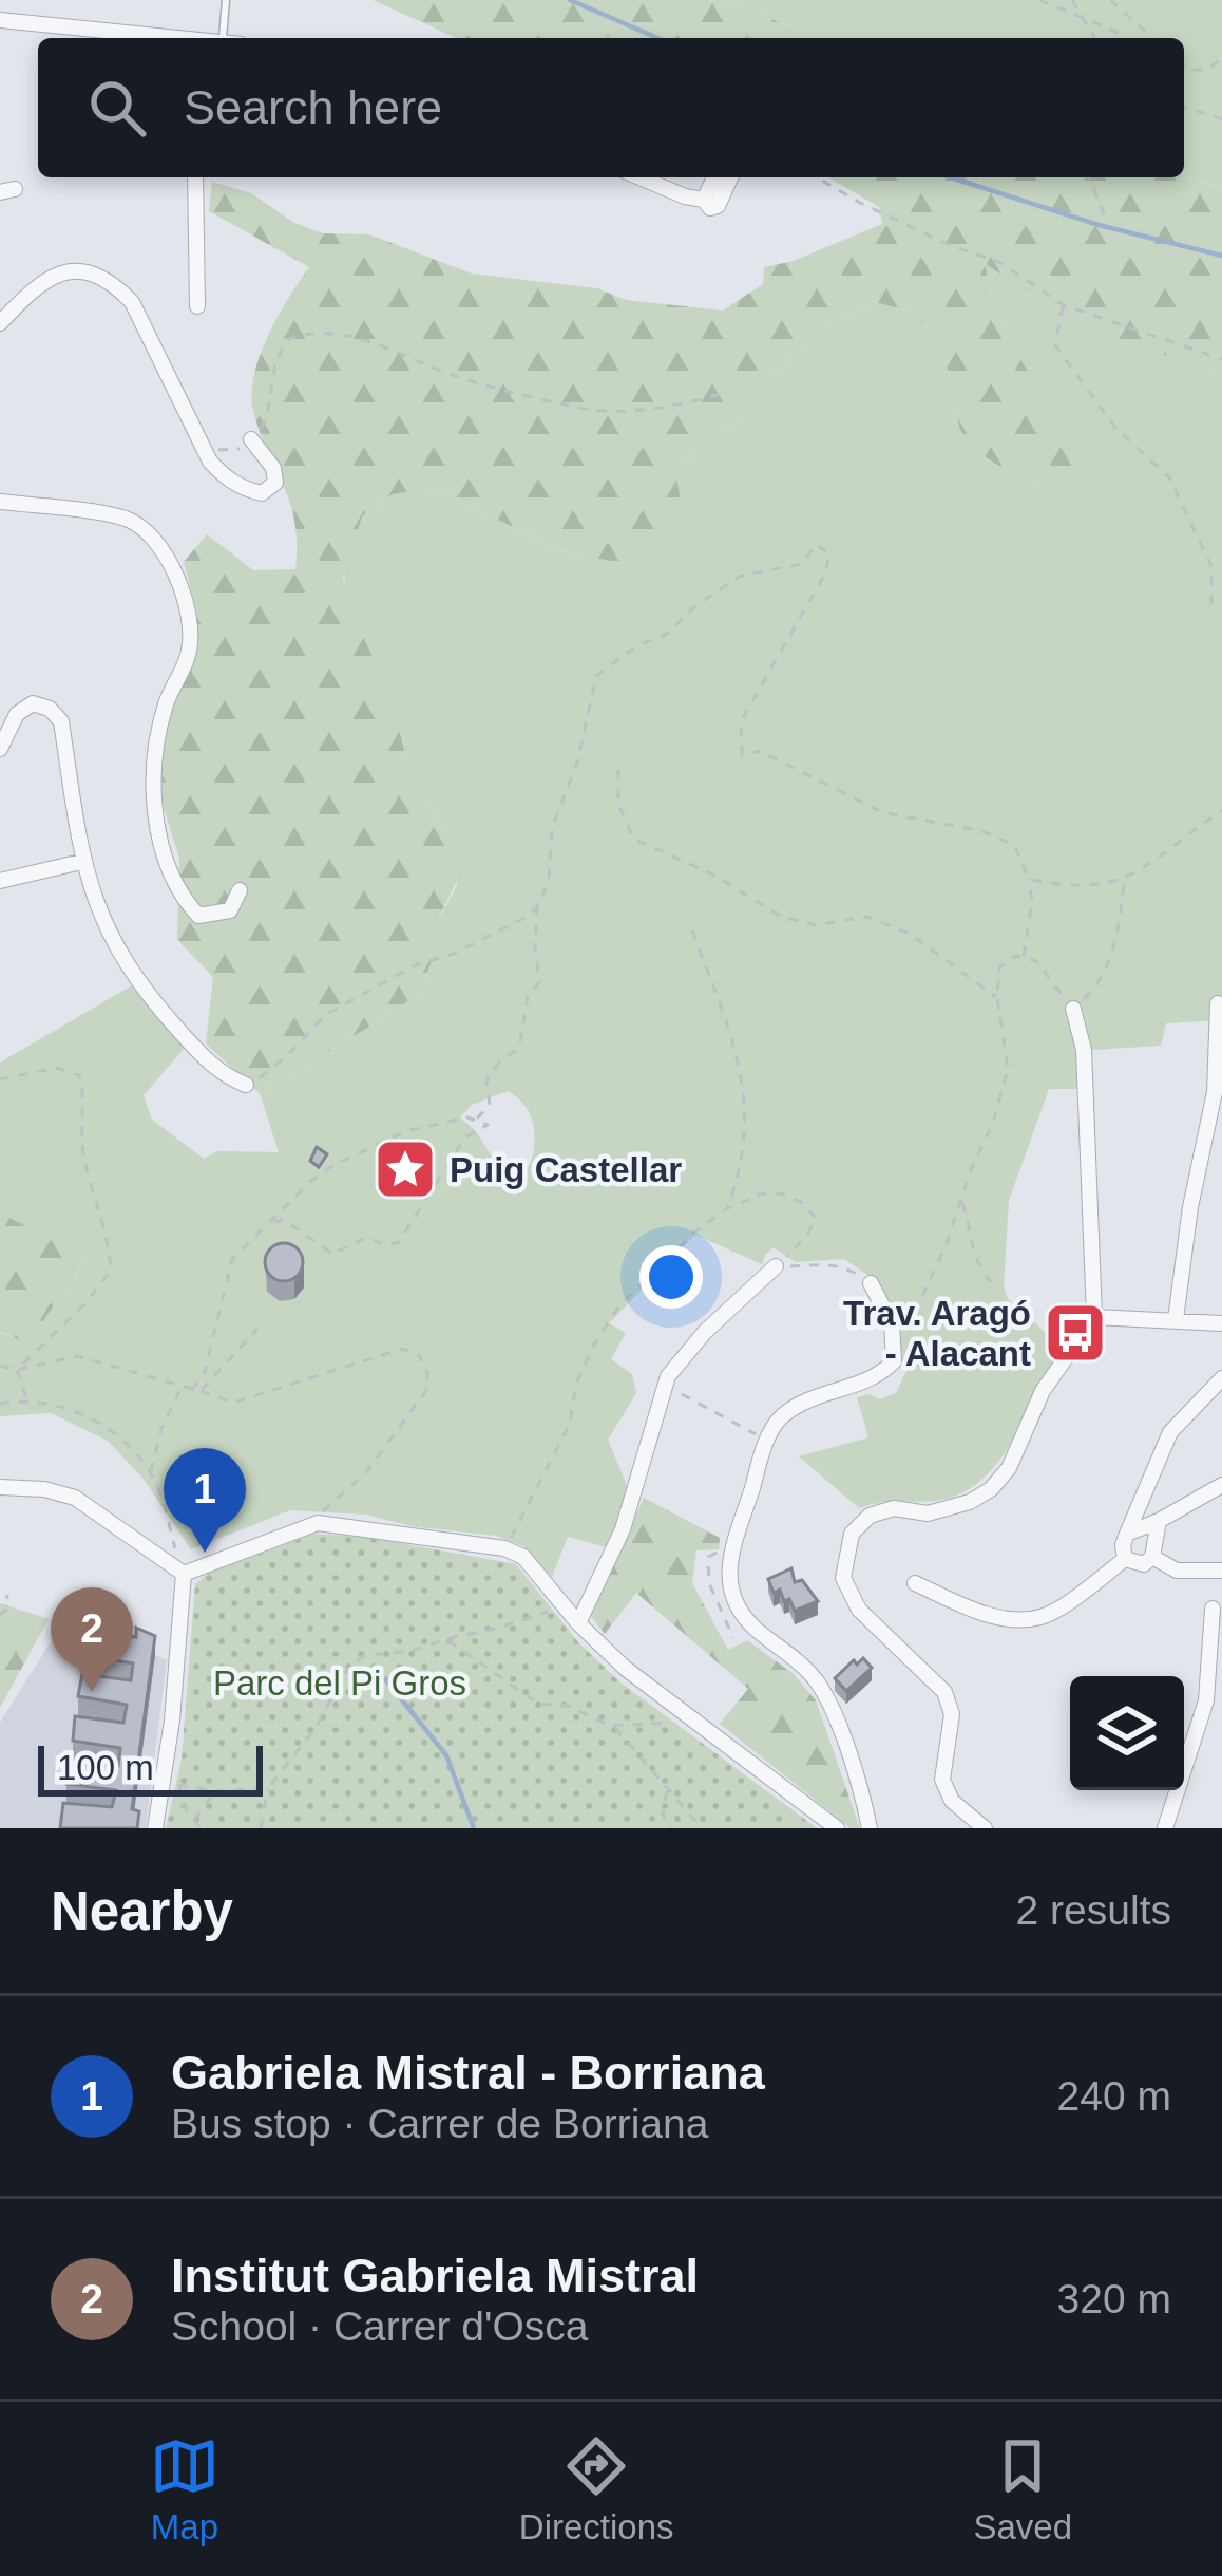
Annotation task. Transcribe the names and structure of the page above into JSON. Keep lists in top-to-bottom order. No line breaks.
{"parks":["Parc del Pi Gros"],"places":{"place":["Puig Castellar"],"bus stop":["Trav. Aragó - Alacant"]},"scale_bar":"100 m","page":{"search":"Search here","pins":["1","2"],"scale":"100 m","heading":["Nearby","2 results"],"list":[{"mark":"1","name":"Gabriela Mistral - Borriana","note":"Bus stop · Carrer de Borriana","value":"240 m"},{"mark":"2","name":"Institut Gabriela Mistral","note":"School · Carrer d'Osca","value":"320 m"}],"nav":["Map","Directions","Saved"]}}
